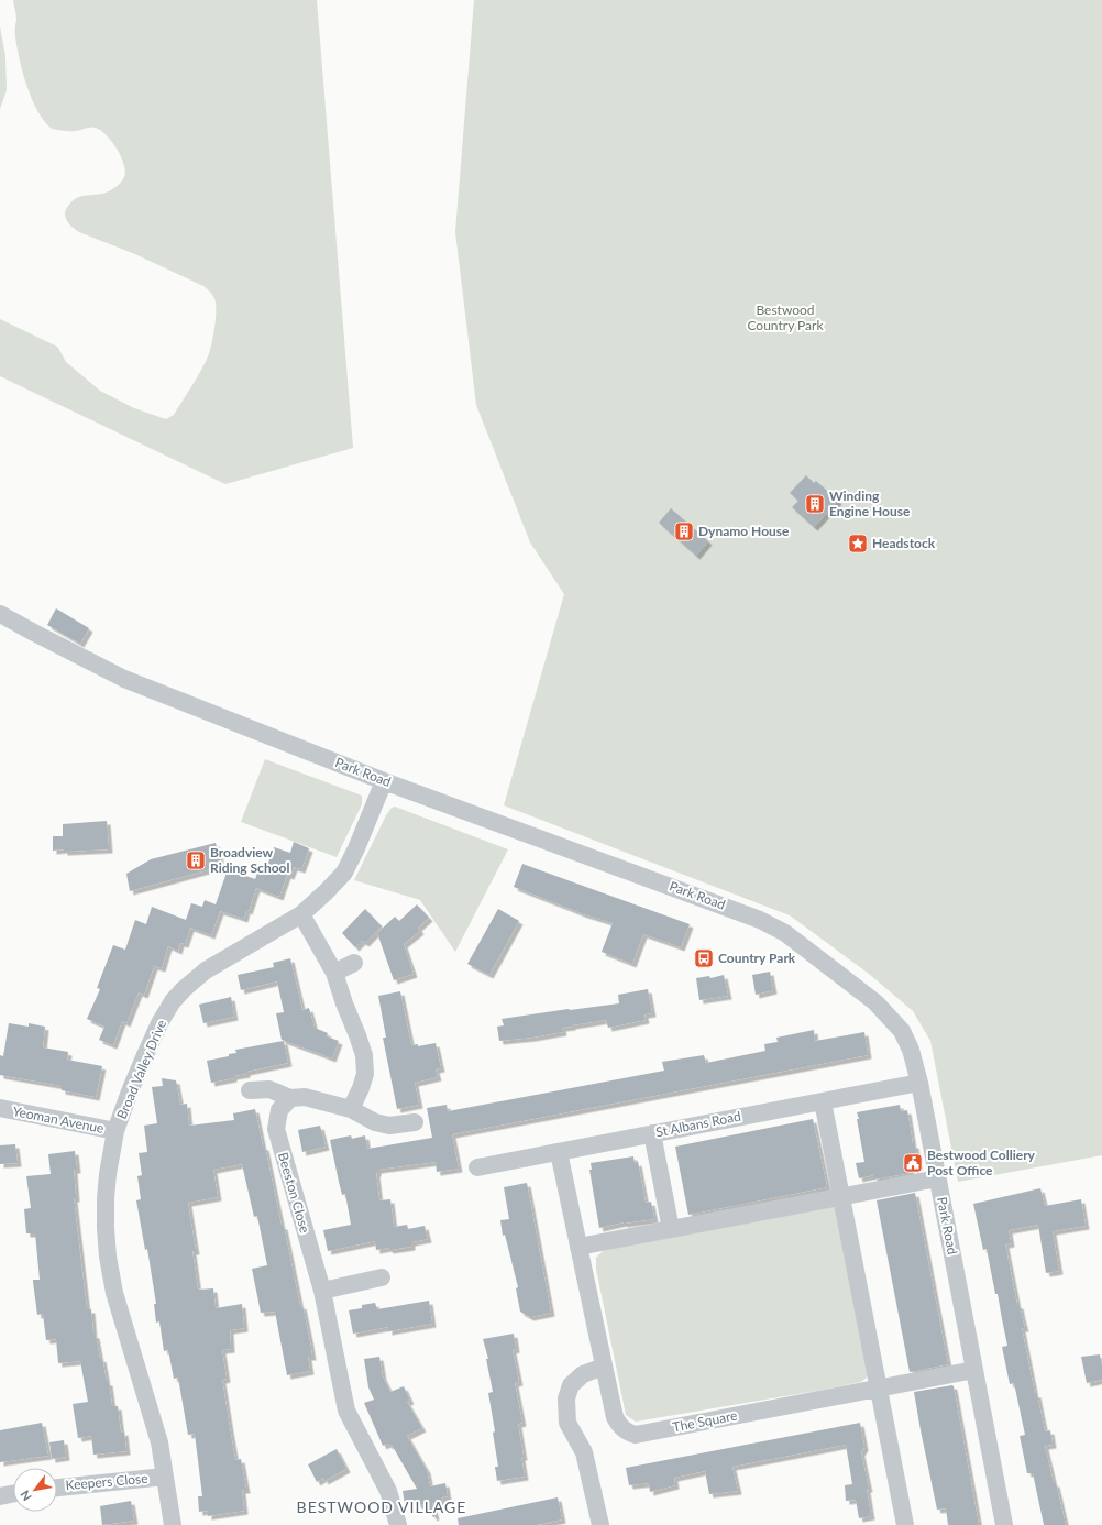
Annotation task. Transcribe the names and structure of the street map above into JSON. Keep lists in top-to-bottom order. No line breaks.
{"streets":{"street":["Park Road","Broad Valley Drive","Yeoman Avenue","St Albans Road","Beeston Close","The Square","Keepers Close"]},"crossings":[["Park Road","Broad Valley Drive"],["Park Road","St Albans Road"],["Park Road","The Square"],["Broad Valley Drive","Yeoman Avenue"],["Broad Valley Drive","Keepers Close"],["St Albans Road","The Square"]],"districts":["BESTWOOD VILLAGE"],"parks":["Bestwood Country Park"],"places":{"building":["Winding Engine House","Dynamo House","Broadview Riding School"],"place":["Headstock"],"bus stop":["Country Park"],"public building":["Bestwood Colliery Post Office"]},"north":"bottom left"}
